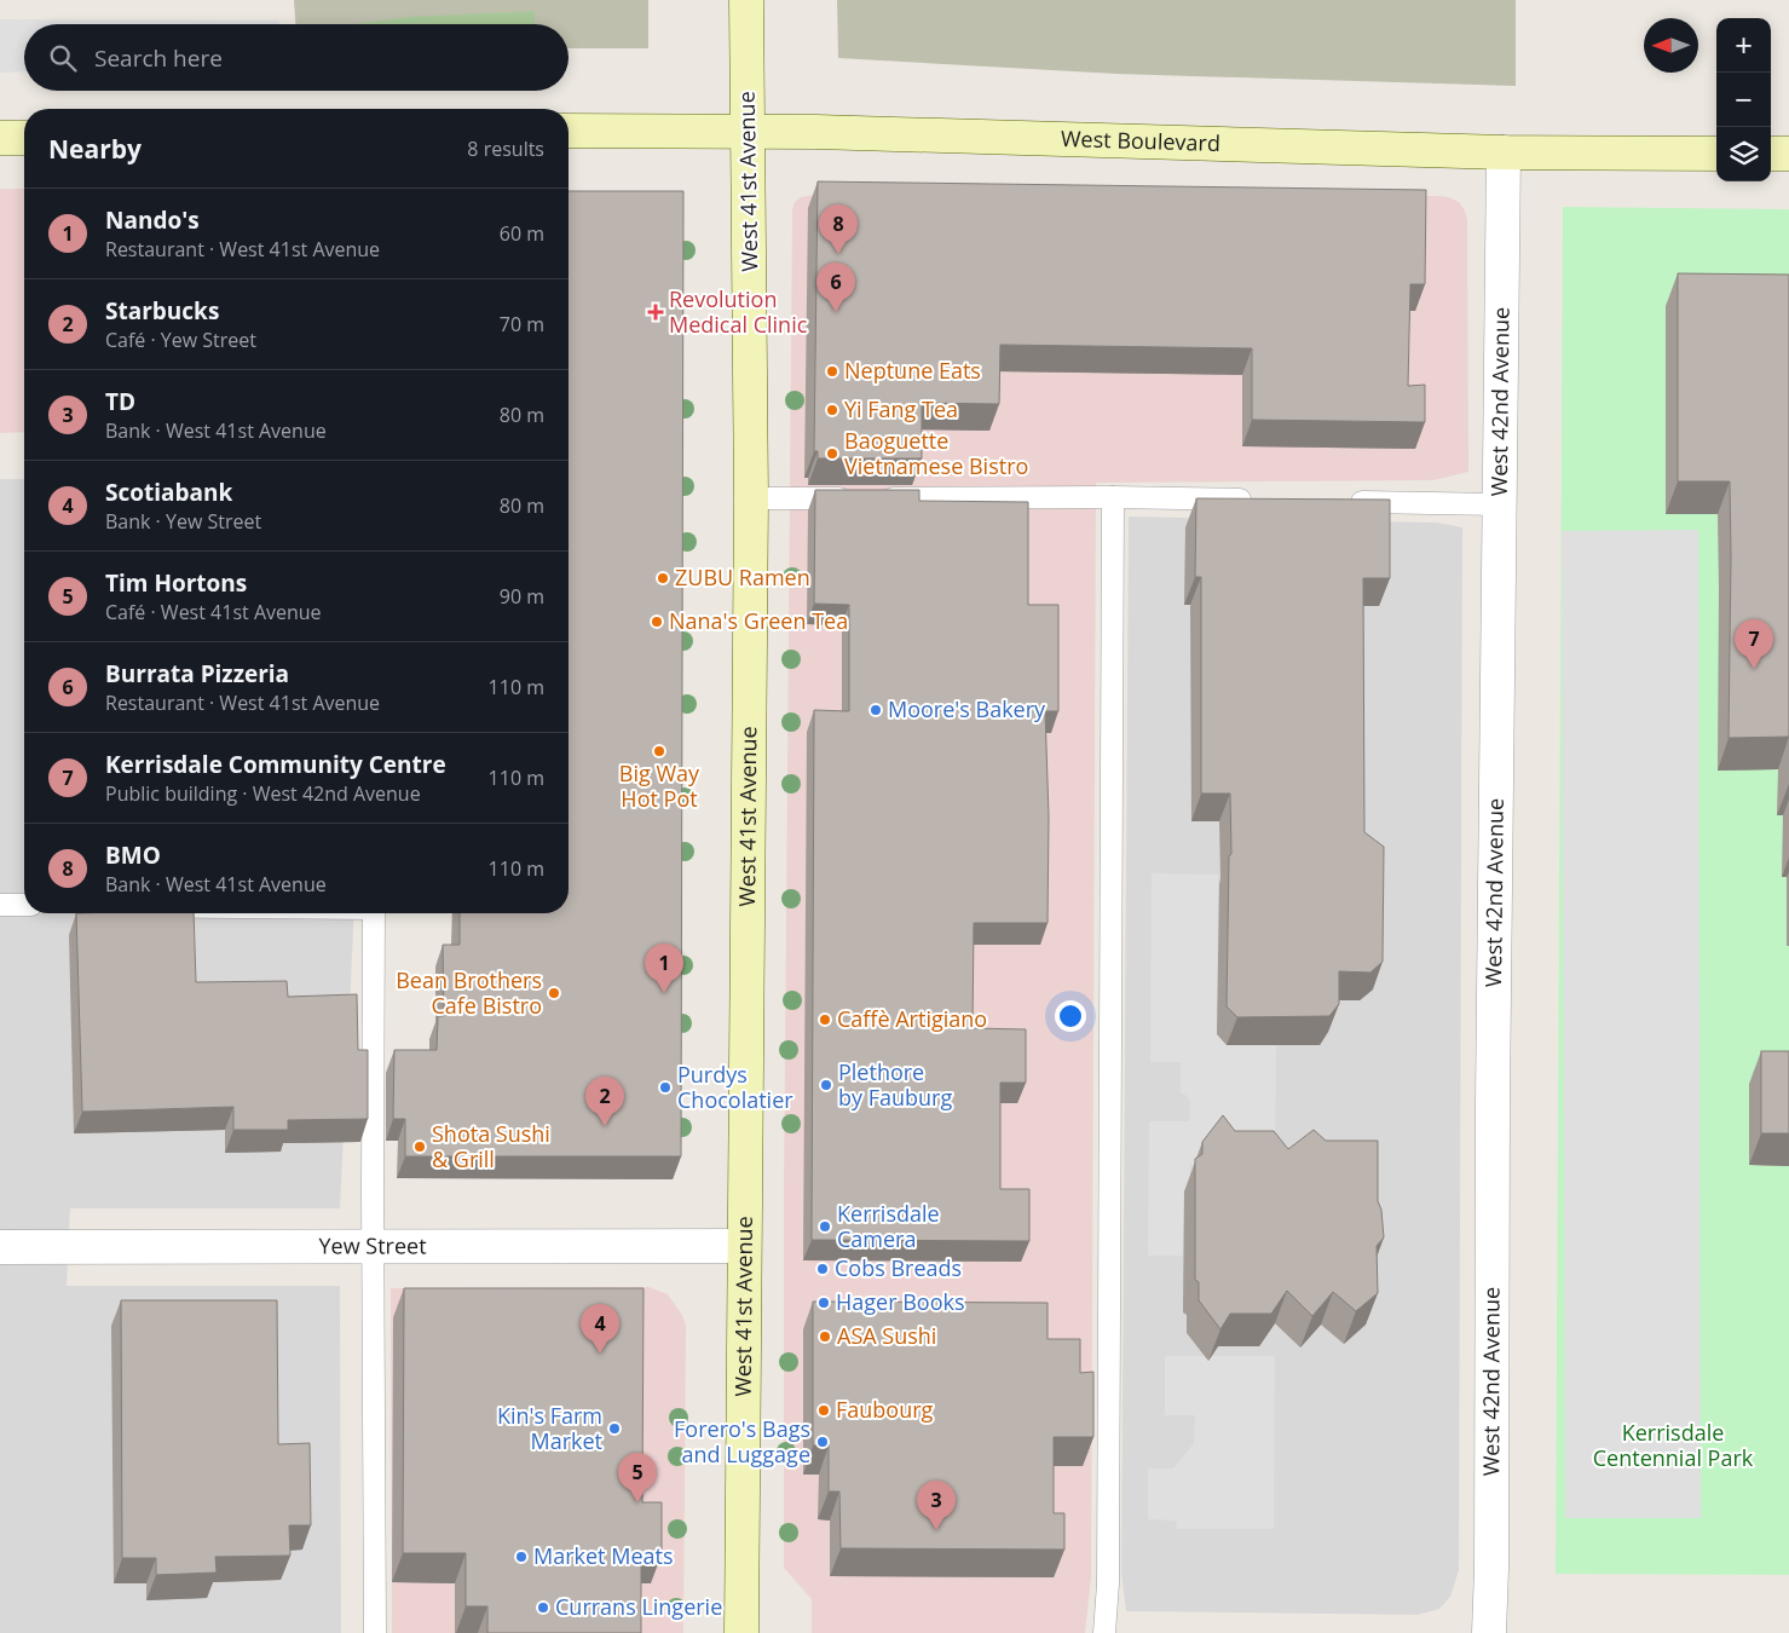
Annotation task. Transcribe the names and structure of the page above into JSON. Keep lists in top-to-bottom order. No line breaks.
{"streets":{"main road":["West Boulevard","West 41st Avenue"],"street":["West 42nd Avenue","Yew Street"]},"crossings":[["West Boulevard","West 41st Avenue"],["West Boulevard","West 42nd Avenue"],["West 41st Avenue","Yew Street"]],"parks":["Kerrisdale Centennial Park"],"places":{"health":["Revolution Medical Clinic"],"other":["Neptune Eats","Yi Fang Tea","Baoguette Vietnamese Bistro","ZUBU Ramen","Nana's Green Tea","Moore's Bakery","Big Way Hot Pot","Bean Brothers Cafe Bistro","Caffè Artigiano","Plethore by Fauburg","Purdys Chocolatier","Shota Sushi & Grill","Kerrisdale Camera","Cobs Breads","Hager Books","ASA Sushi","Faubourg","Kin's Farm Market","Forero's Bags and Luggage","Market Meats","Currans Lingerie"]},"north":"left","page":{"map_buttons":["+","−"],"search":"Search here","heading":["Nearby","8 results"],"list":[{"mark":"1","name":"Nando's","note":"Restaurant · West 41st Avenue","value":"60 m"},{"mark":"2","name":"Starbucks","note":"Café · Yew Street","value":"70 m"},{"mark":"3","name":"TD","note":"Bank · West 41st Avenue","value":"80 m"},{"mark":"4","name":"Scotiabank","note":"Bank · Yew Street","value":"80 m"},{"mark":"5","name":"Tim Hortons","note":"Café · West 41st Avenue","value":"90 m"},{"mark":"6","name":"Burrata Pizzeria","note":"Restaurant · West 41st Avenue","value":"110 m"},{"mark":"7","name":"Kerrisdale Community Centre","note":"Public building · West 42nd Avenue","value":"110 m"},{"mark":"8","name":"BMO","note":"Bank · West 41st Avenue","value":"110 m"}],"pins":["8","6","7","1","2","4","5","3"]}}
